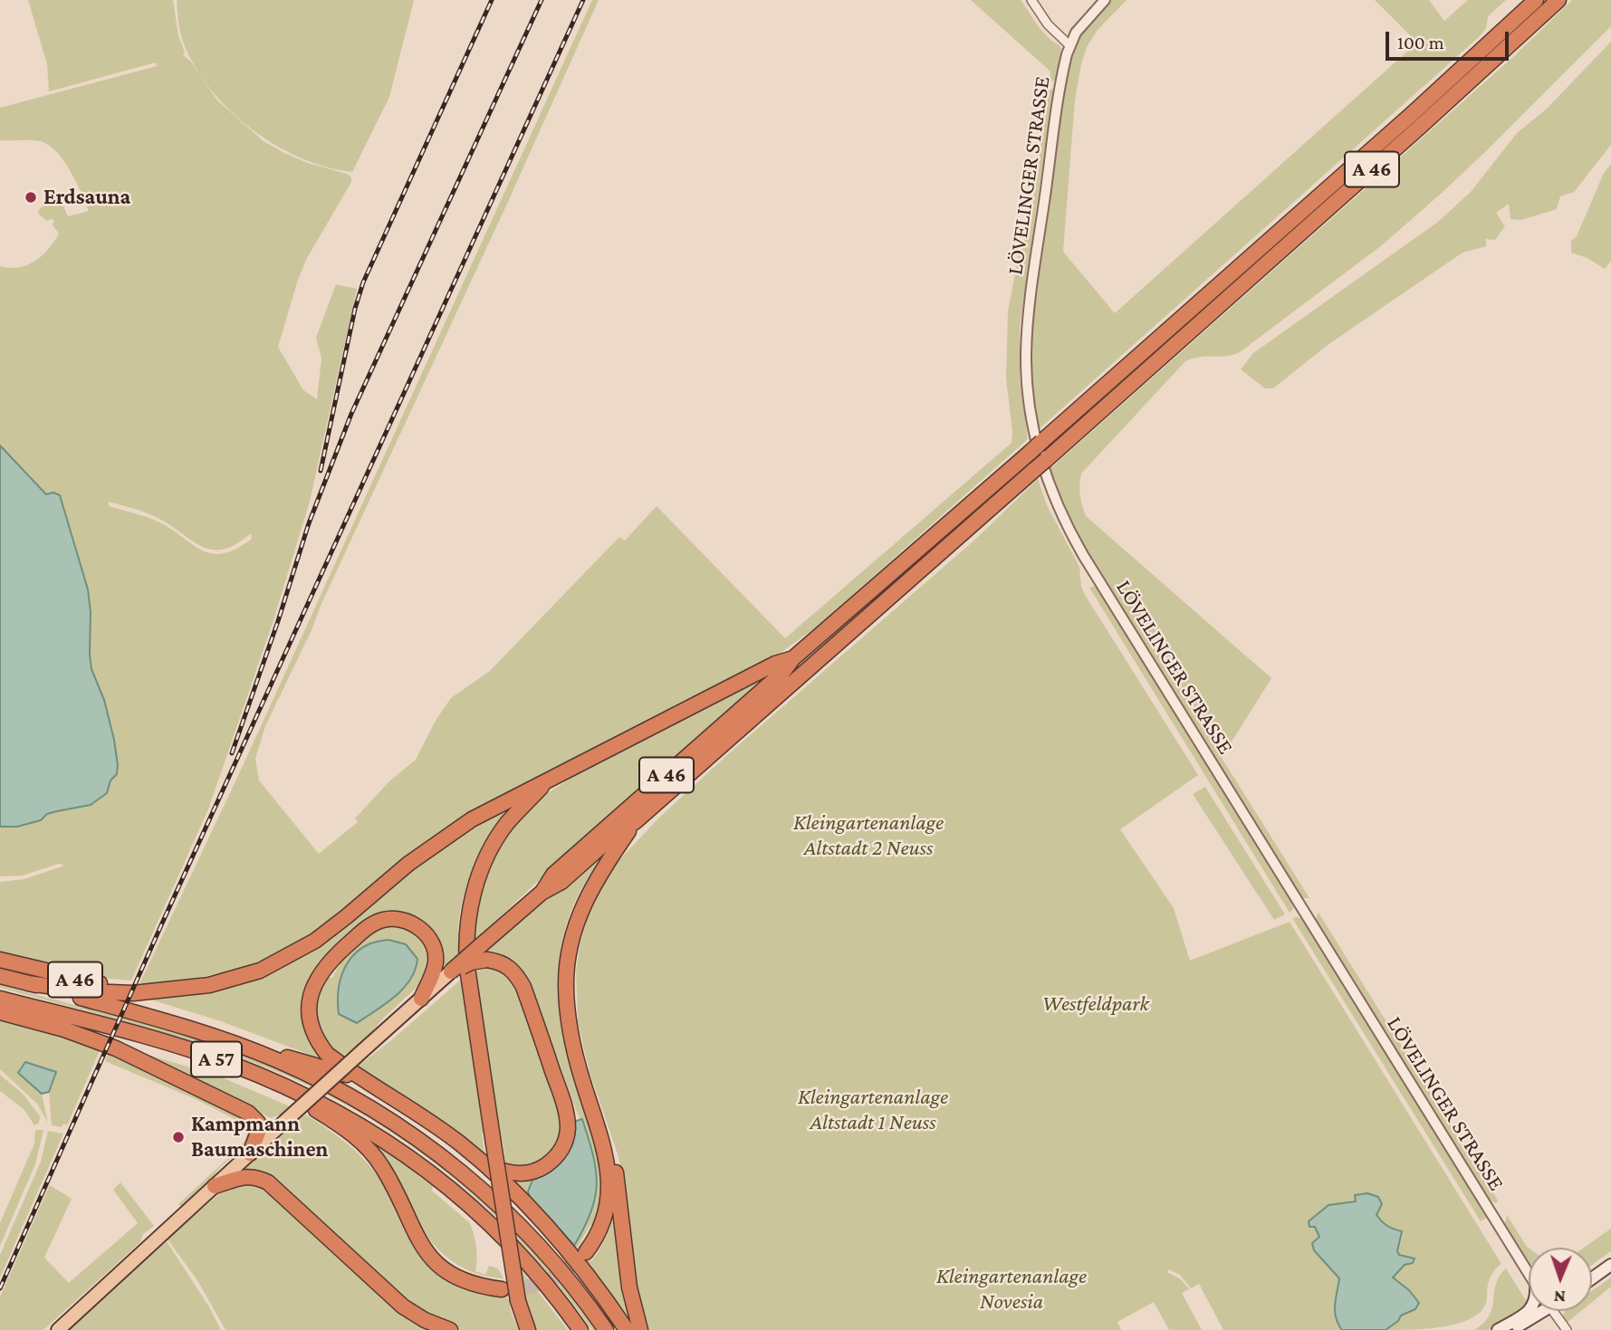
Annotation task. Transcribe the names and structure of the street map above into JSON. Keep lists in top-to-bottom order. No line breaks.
{"streets":{"highway":["A 46","A 57"],"street":["LÖVELINGER STRASSE"]},"crossings":[["A 46","A 57"]],"parks":["Kleingartenanlage Altstadt 2 Neuss","Westfeldpark","Kleingartenanlage Altstadt 1 Neuss","Kleingartenanlage Novesia"],"places":["Erdsauna","Kampmann Baumaschinen"],"scale_bar":"100 m","north":"bottom"}
